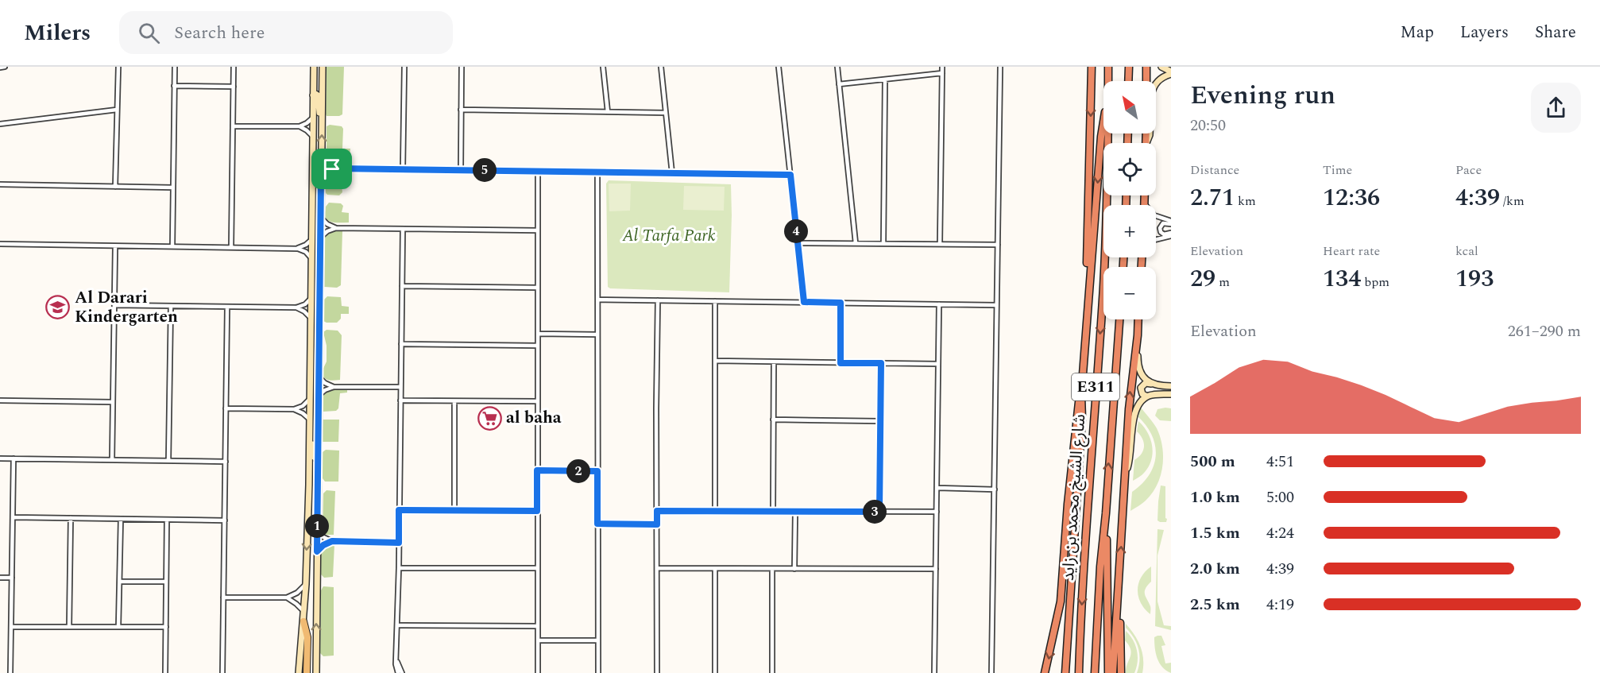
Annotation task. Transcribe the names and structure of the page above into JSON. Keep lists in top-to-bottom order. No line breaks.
{"streets":{"highway":["E311","شارع الشيخ محمد بن زايد"]},"parks":["Al Tarfa Park"],"places":{"school or university":["Al Darari Kindergarten"],"supermarket":["al baha"]},"north":"top left","page":{"header":"Milers","search":"Search here","nav":["Map","Layers","Share"],"heading":["Evening run","20:50"],"map_buttons":["+","−"],"stats":[["Distance","2.71 km"],["Time","12:36"],["Pace","4:39 /km"],["Elevation","29 m"],["Heart rate","134 bpm"],["kcal","193"]],"pins":["5","4","2","3","1"],"chart":["Elevation","261–290 m"],"list":[{"name":"500 m","note":"4:51"},{"name":"1.0 km","note":"5:00"},{"name":"1.5 km","note":"4:24"},{"name":"2.0 km","note":"4:39"},{"name":"2.5 km","note":"4:19"}]}}
